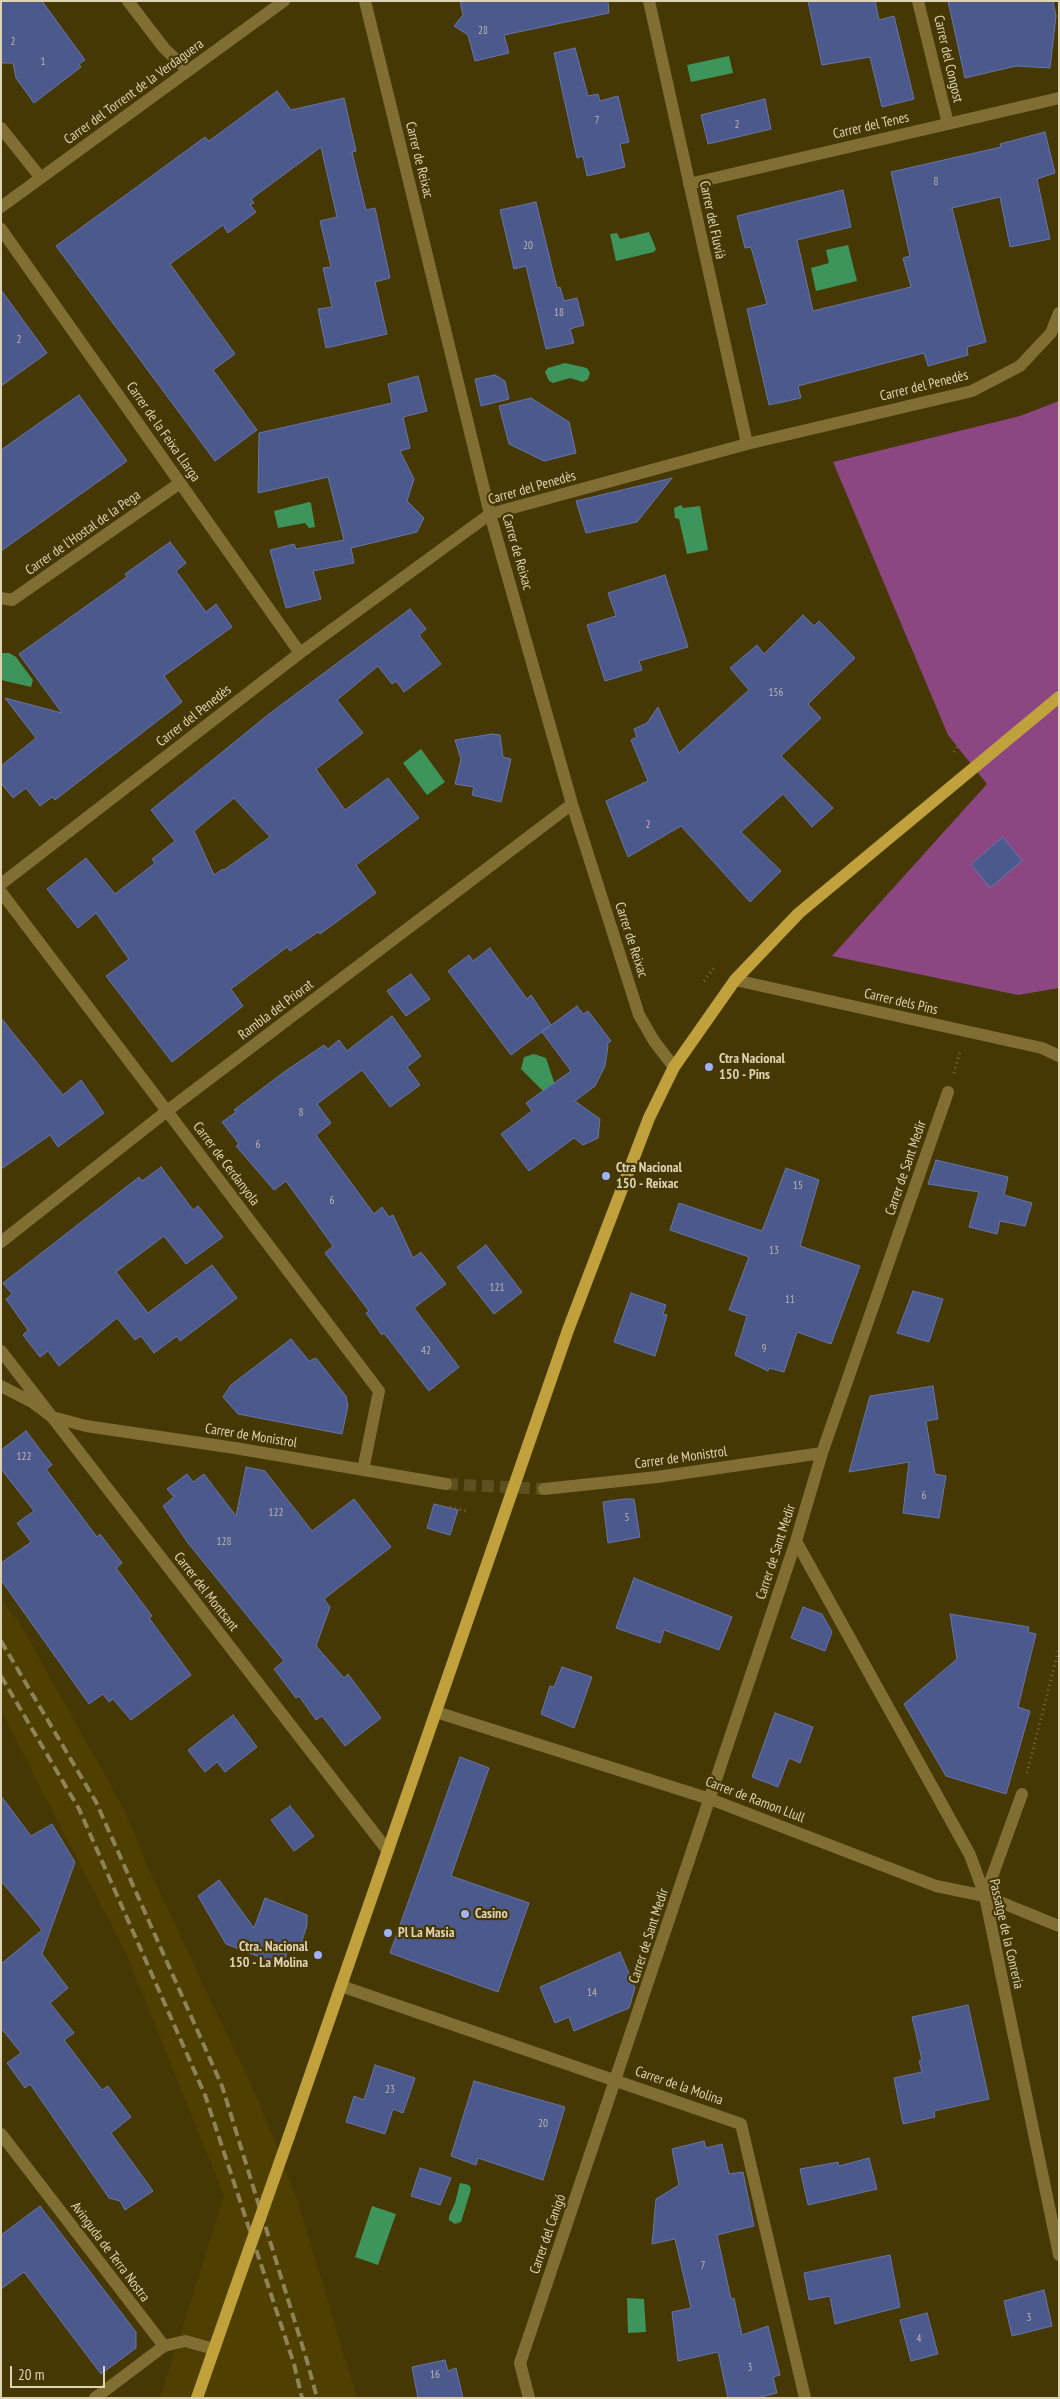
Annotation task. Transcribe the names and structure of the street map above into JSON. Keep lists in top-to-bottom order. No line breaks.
{"streets":{"street":["Carrer del Congost","Carrer del Torrent de la Verdaguera","Carrer del Tenes","Carrer de Reixac","Carrer del Fluvià","Carrer del Penedès","Carrer de la Feixa Llarga","Carrer de l'Hostal de la Pega","Carrer dels Pins","Rambla del Priorat","Carrer de Cerdanyola","Carrer de Sant Medir","Carrer de Monistrol","Carrer del Montsant","Carrer de Ramon Llull","Passatge de la Conreria","Carrer de la Molina","Carrer del Canigó","Avinguda de Terra Nostra"]},"crossings":[["Carrer del Congost","Carrer del Tenes"],["Carrer del Tenes","Carrer del Fluvià"],["Carrer de Reixac","Carrer del Penedès"],["Carrer de Reixac","Rambla del Priorat"],["Carrer del Fluvià","Carrer del Penedès"],["Carrer del Penedès","Carrer de la Feixa Llarga"],["Carrer de la Feixa Llarga","Carrer de l'Hostal de la Pega"],["Rambla del Priorat","Carrer de Cerdanyola"],["Carrer de Cerdanyola","Carrer de Monistrol"],["Carrer de Sant Medir","Carrer de Monistrol"],["Carrer de Sant Medir","Carrer de Ramon Llull"],["Carrer de Sant Medir","Passatge de la Conreria"],["Carrer de Sant Medir","Carrer de la Molina"],["Carrer de Sant Medir","Carrer del Canigó"],["Carrer de Monistrol","Carrer del Montsant"],["Carrer de Ramon Llull","Passatge de la Conreria"],["Carrer de la Molina","Carrer del Canigó"]],"places":["Ctra Nacional 150 - Pins","Ctra Nacional 150 - Reixac","Casino","Pl La Masia","Ctra. Nacional 150 - La Molina"],"house_numbers":["28","2","1","7","2","8","20","18","2","156","2","8","6","15","6","13","121","11","9","42","122","6","122","5","128","14","23","20","7","3","4","3","16"],"scale_bar":"20 m"}
